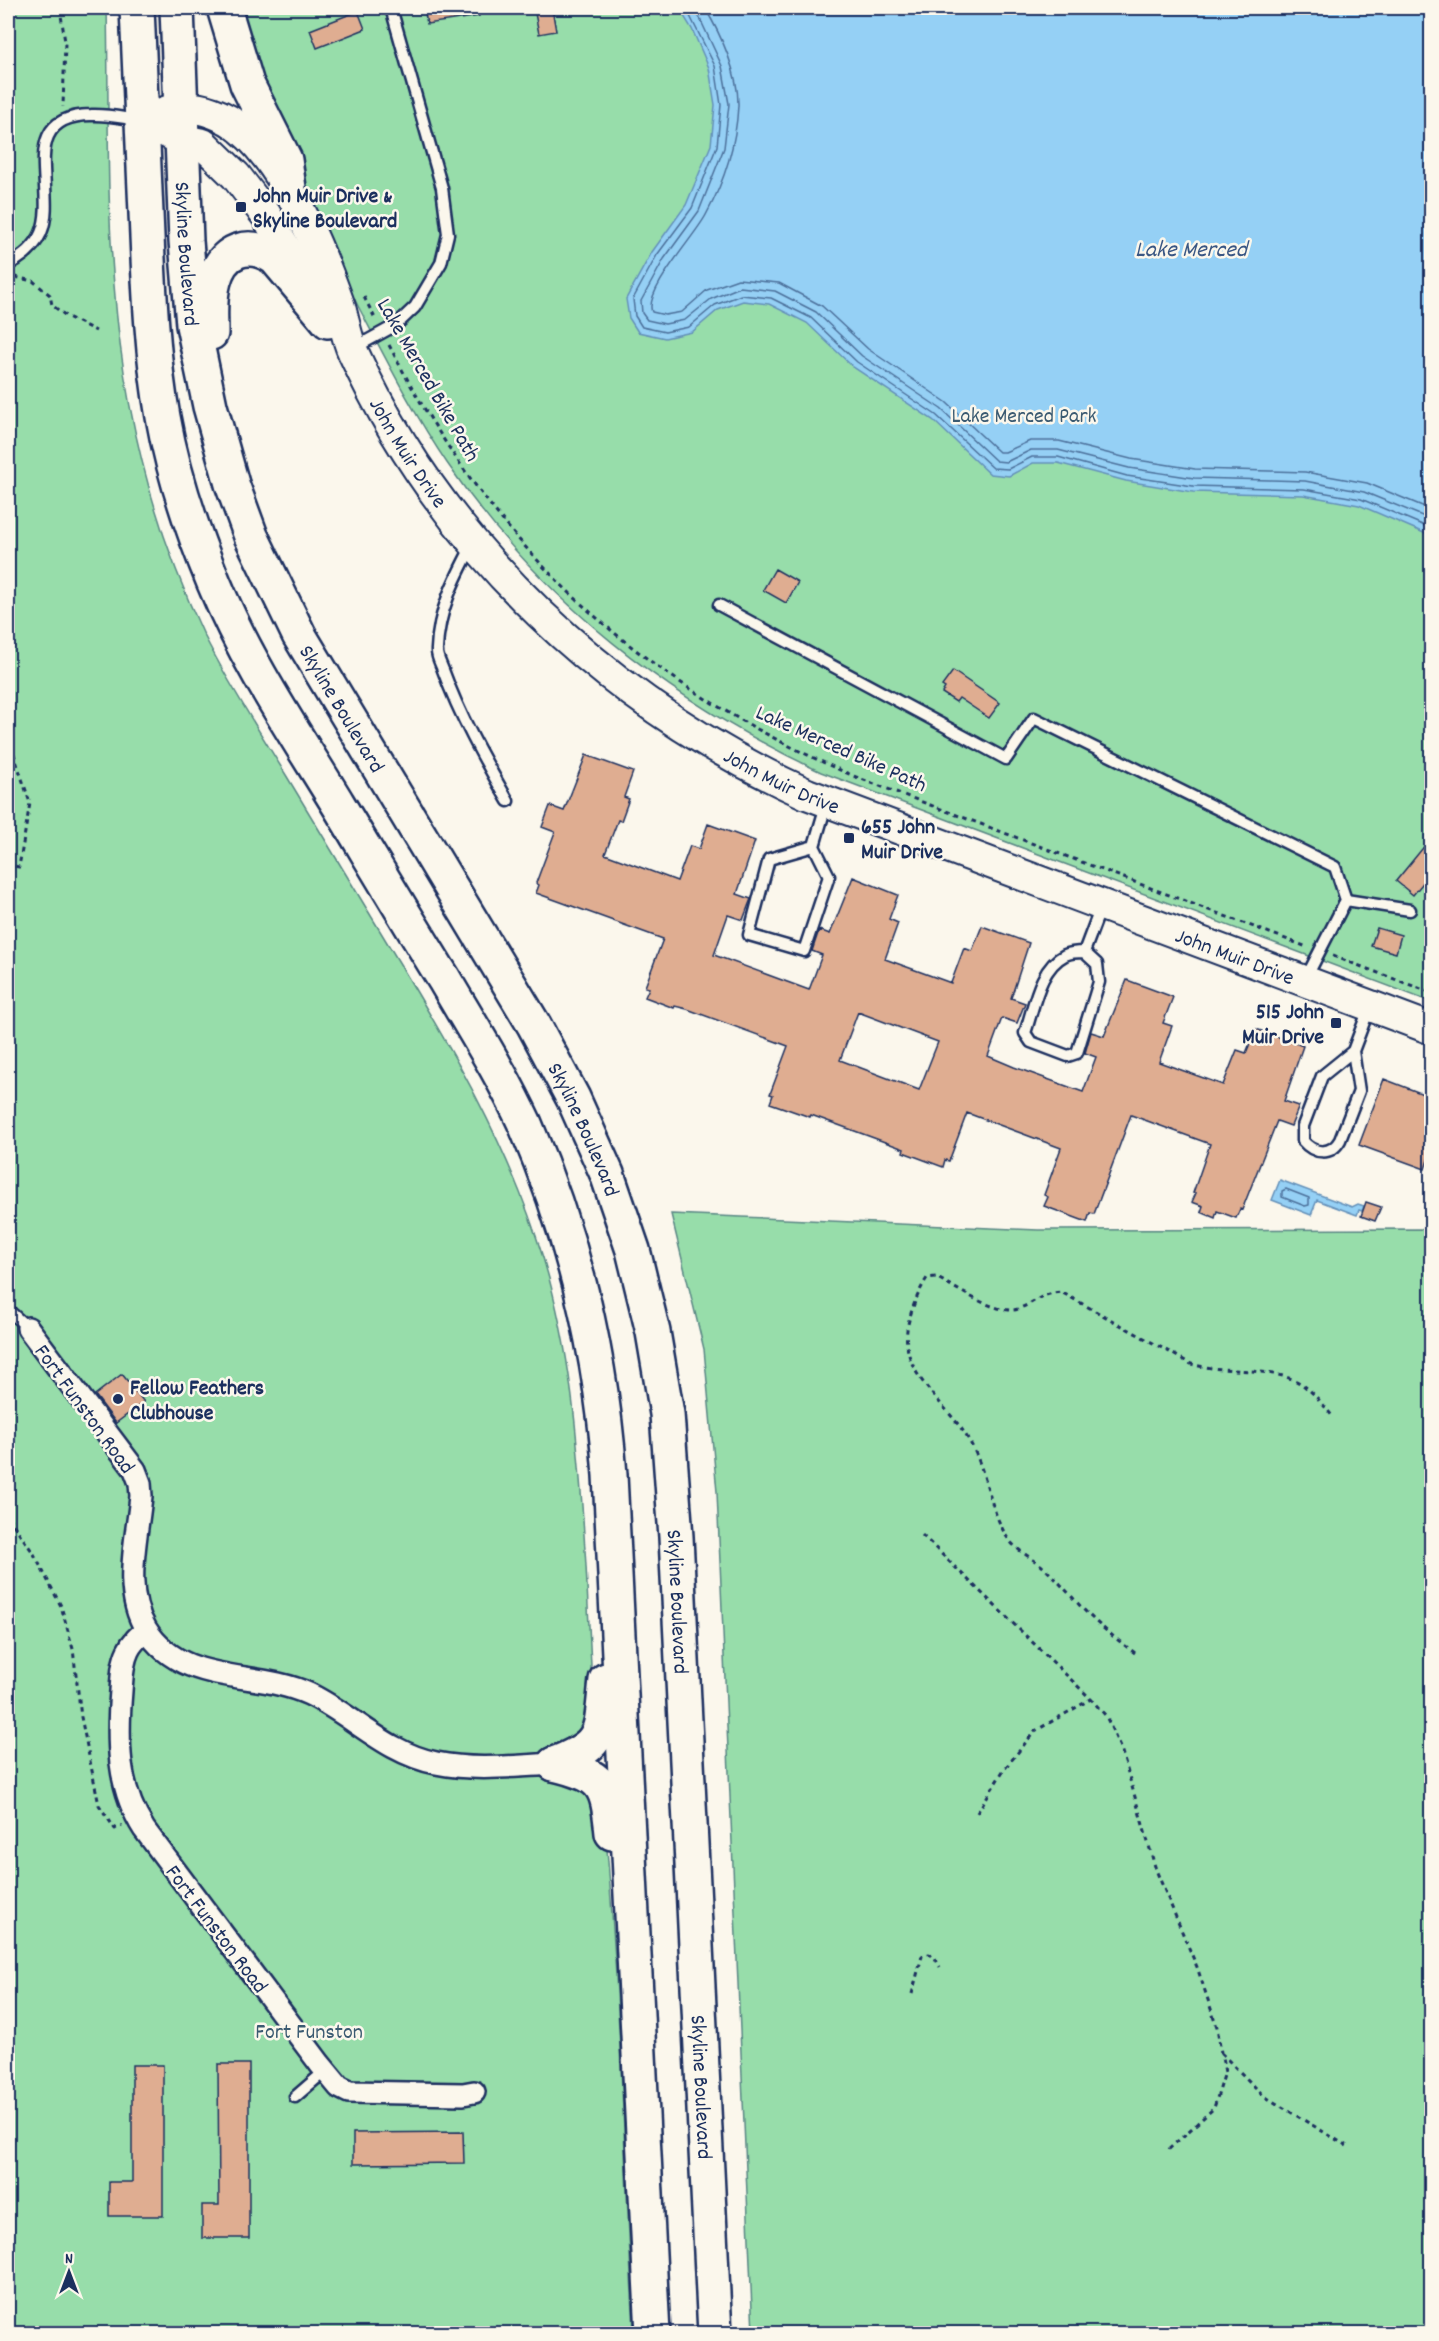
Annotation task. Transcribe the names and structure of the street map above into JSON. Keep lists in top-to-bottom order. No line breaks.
{"streets":{"main road":["Skyline Boulevard"],"street":["John Muir Drive","Fort Funston Road"],"path":["Lake Merced Bike Path"]},"crossings":[["Skyline Boulevard","John Muir Drive"]],"water":["Lake Merced"],"parks":["Lake Merced Park","Fort Funston"],"places":{"transit":["John Muir Drive & Skyline Boulevard","655 John Muir Drive","515 John Muir Drive"],"other":["Fellow Feathers Clubhouse"]},"north":"top"}
